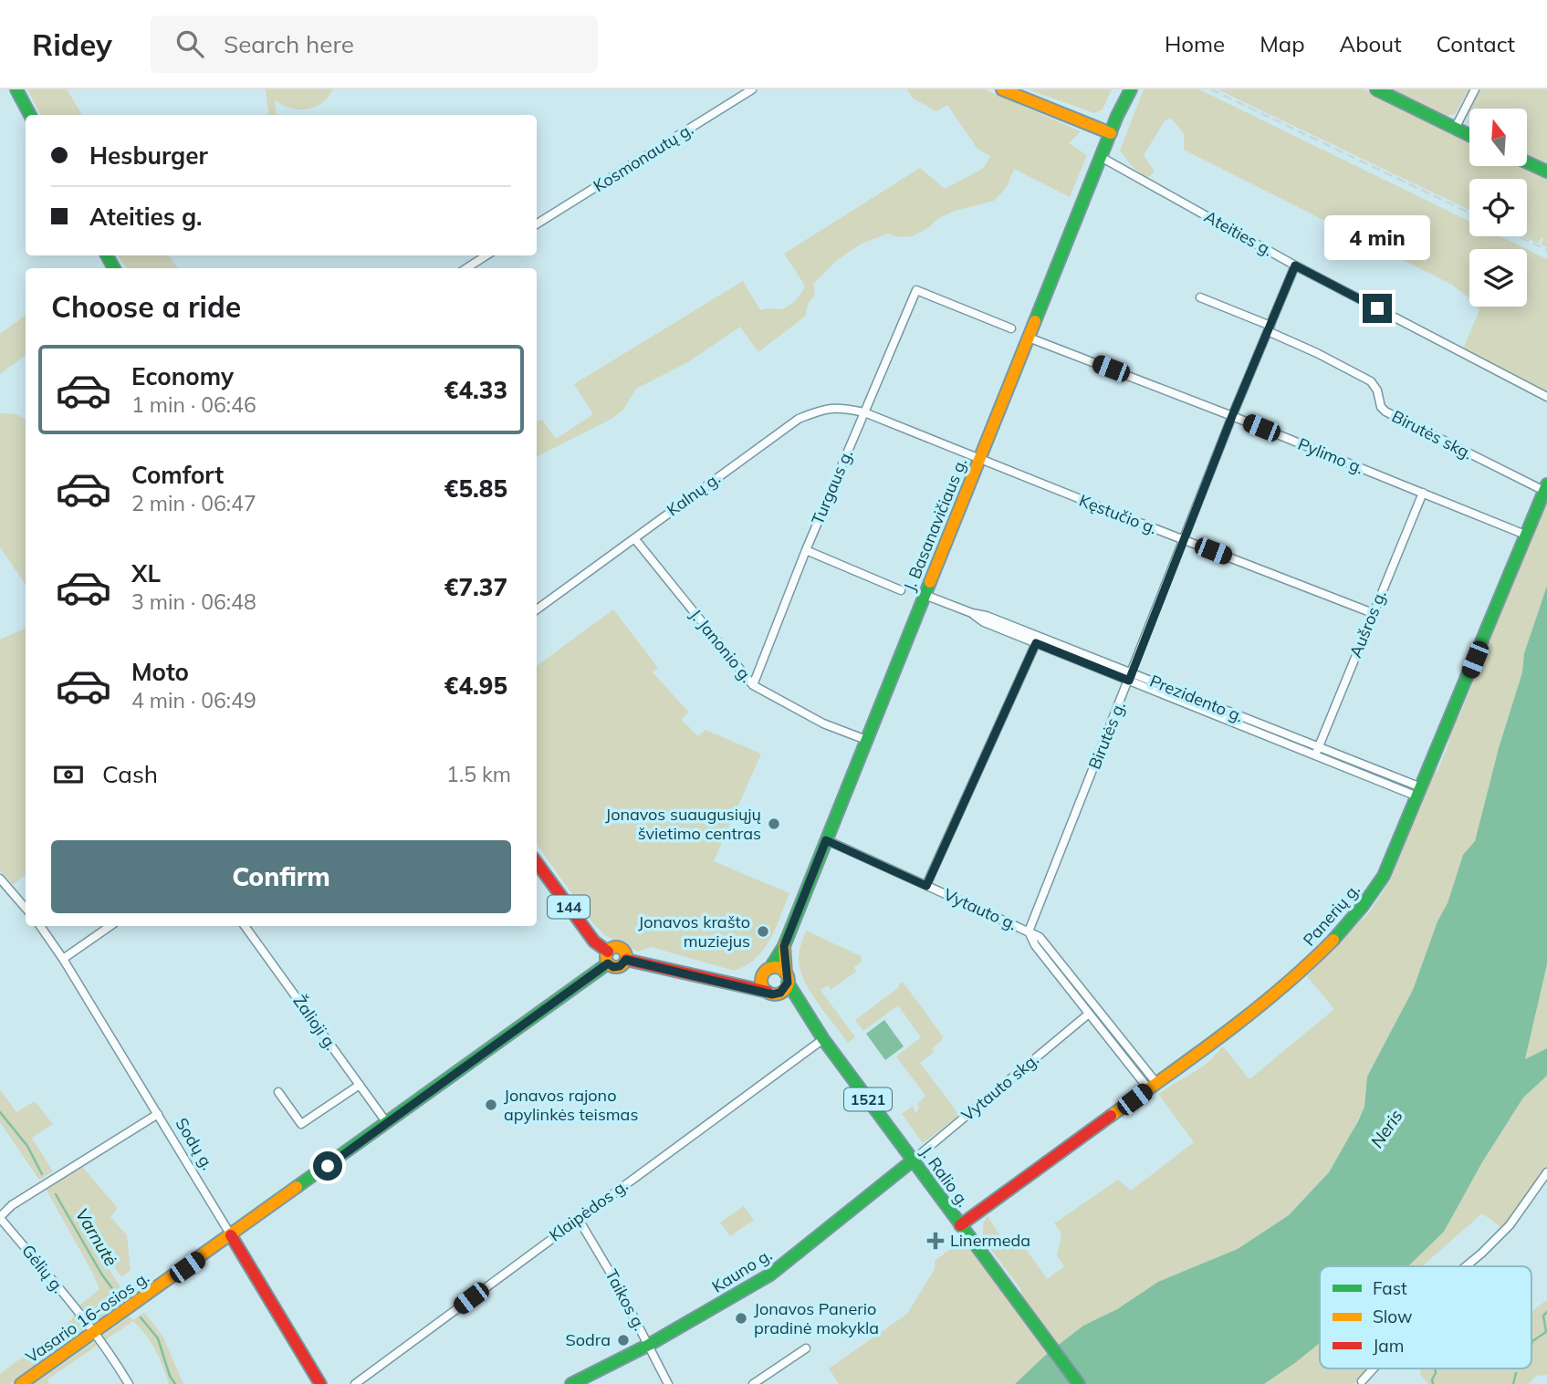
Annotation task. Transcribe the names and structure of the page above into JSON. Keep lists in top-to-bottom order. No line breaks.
{"streets":{"main road":["J. Basanavičiaus g.","144","Panerių g.","1521","Sodų g.","J. Ralio g.","Kauno g.","Vasario 16-osios g."],"street":["Kosmonautų g.","Ateities g.","Birutės skg.","Pylimo g.","Turgaus g.","Kalnų g.","Kęstučio g.","Aušros g.","J. Janonio g.","Prezidento g.","Birutės g.","Vytauto g.","Žalioji g.","Vytauto skg.","Klaipėdos g.","Gėlių g.","Taikos g."]},"crossings":[["Ateities g.","J. Basanavičiaus g."],["Ateities g.","Birutės g."],["Birutės skg.","Birutės g."],["Birutės skg.","Panerių g."],["Pylimo g.","J. Basanavičiaus g."],["Pylimo g.","Aušros g."],["Pylimo g.","Birutės g."],["Pylimo g.","Panerių g."],["Turgaus g.","Kalnų g."],["Turgaus g.","Kęstučio g."],["Turgaus g.","J. Janonio g."],["Kalnų g.","Kęstučio g."],["Kalnų g.","J. Janonio g."],["Kęstučio g.","J. Basanavičiaus g."],["Kęstučio g.","Aušros g."],["Kęstučio g.","Birutės g."],["J. Basanavičiaus g.","J. Janonio g."],["J. Basanavičiaus g.","Prezidento g."],["J. Basanavičiaus g.","Vytauto g."],["J. Basanavičiaus g.","J. Ralio g."],["Aušros g.","Prezidento g."],["Prezidento g.","Birutės g."],["Prezidento g.","Panerių g."],["Birutės g.","Vytauto g."],["144","Vasario 16-osios g."],["Vytauto g.","Panerių g."],["Vytauto g.","Vytauto skg."],["Panerių g.","J. Ralio g."],["Žalioji g.","Vasario 16-osios g."],["Vytauto skg.","J. Ralio g."],["Vytauto skg.","Kauno g."],["Sodų g.","Vasario 16-osios g."],["J. Ralio g.","Klaipėdos g."],["J. Ralio g.","Kauno g."],["Klaipėdos g.","Taikos g."],["Gėlių g.","Vasario 16-osios g."],["Kauno g.","Taikos g."]],"water":["Neris","Varnutė"],"places":{"other":["Jonavos suaugusiųjų švietimo centras","Jonavos krašto muziejus","Jonavos rajono apylinkės teismas","Jonavos Panerio pradinė mokykla","Sodra"],"health":["Linermeda"]},"legend":["Fast","Slow","Jam"],"north":"top","page":{"header":"Ridey","search":"Search here","nav":["Home","Map","About","Contact"],"banner":["Hesburger","Ateities g."],"bubble":"4 min","heading":"Choose a ride","list":[{"name":"Economy","note":"1 min · 06:46","value":"€4.33"},{"name":"Comfort","note":"2 min · 06:47","value":"€5.85"},{"name":"XL","note":"3 min · 06:48","value":"€7.37"},{"name":"Moto","note":"4 min · 06:49","value":"€4.95"}],"pay":["Cash","1.5 km"],"buttons":"Confirm"}}
